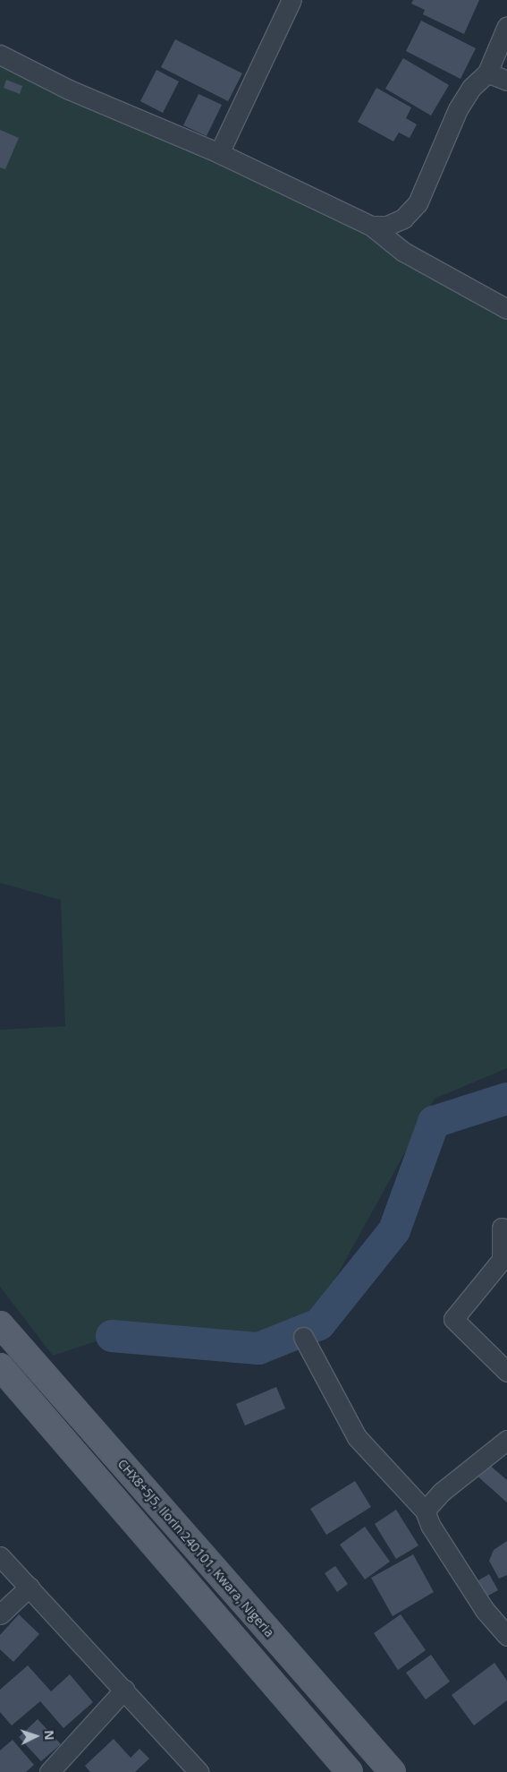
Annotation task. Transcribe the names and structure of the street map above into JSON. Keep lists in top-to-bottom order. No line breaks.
{"streets":{"main road":["CHX8+5J5, Ilorin 240101, Kwara, Nigeria"]},"north":"right"}
